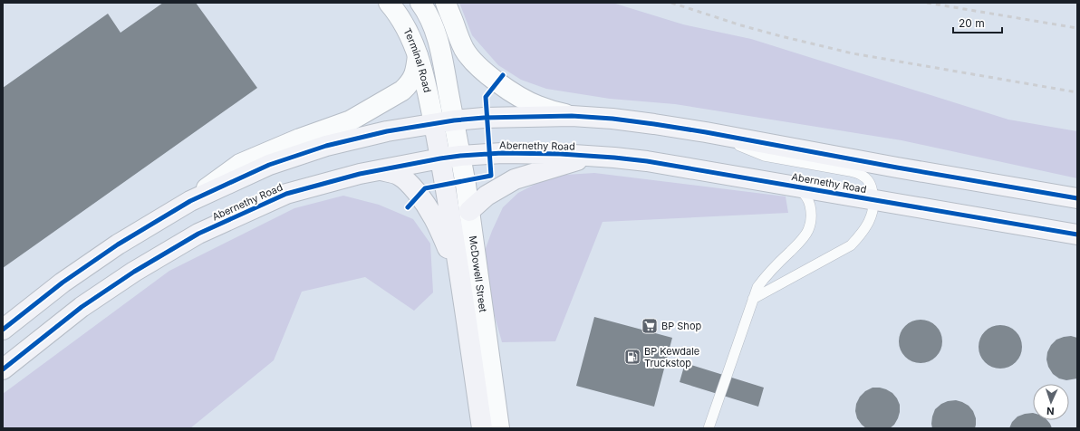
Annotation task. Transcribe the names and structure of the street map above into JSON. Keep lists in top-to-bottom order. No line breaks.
{"streets":{"main road":["Abernethy Road"],"street":["Terminal Road","McDowell Street"]},"crossings":[["Terminal Road","McDowell Street"],["Abernethy Road","McDowell Street"]],"places":{"supermarket":["BP Shop"],"fuel station":["BP Kewdale Truckstop"]},"scale_bar":"20 m","north":"bottom"}
